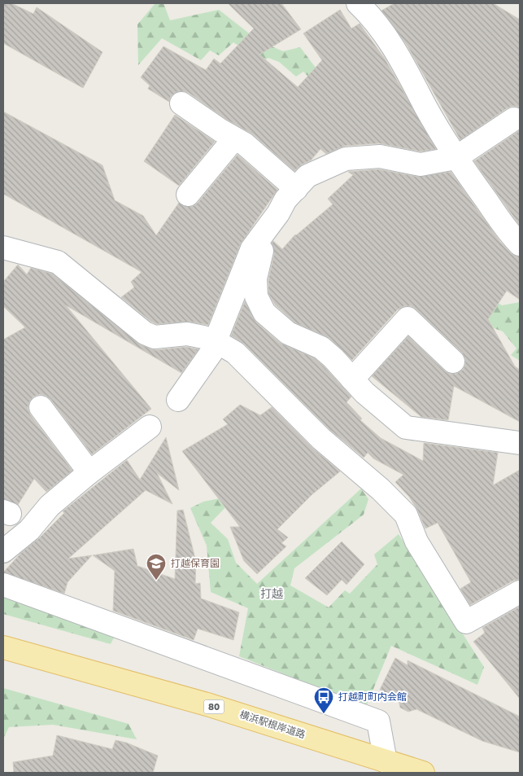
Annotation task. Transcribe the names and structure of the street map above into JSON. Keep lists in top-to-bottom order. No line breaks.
{"streets":{"main road":["80","横浜駅根岸道路"]},"districts":["打越"],"places":{"school or university":["打越保育園"],"bus stop":["打越町町内会館"]}}
